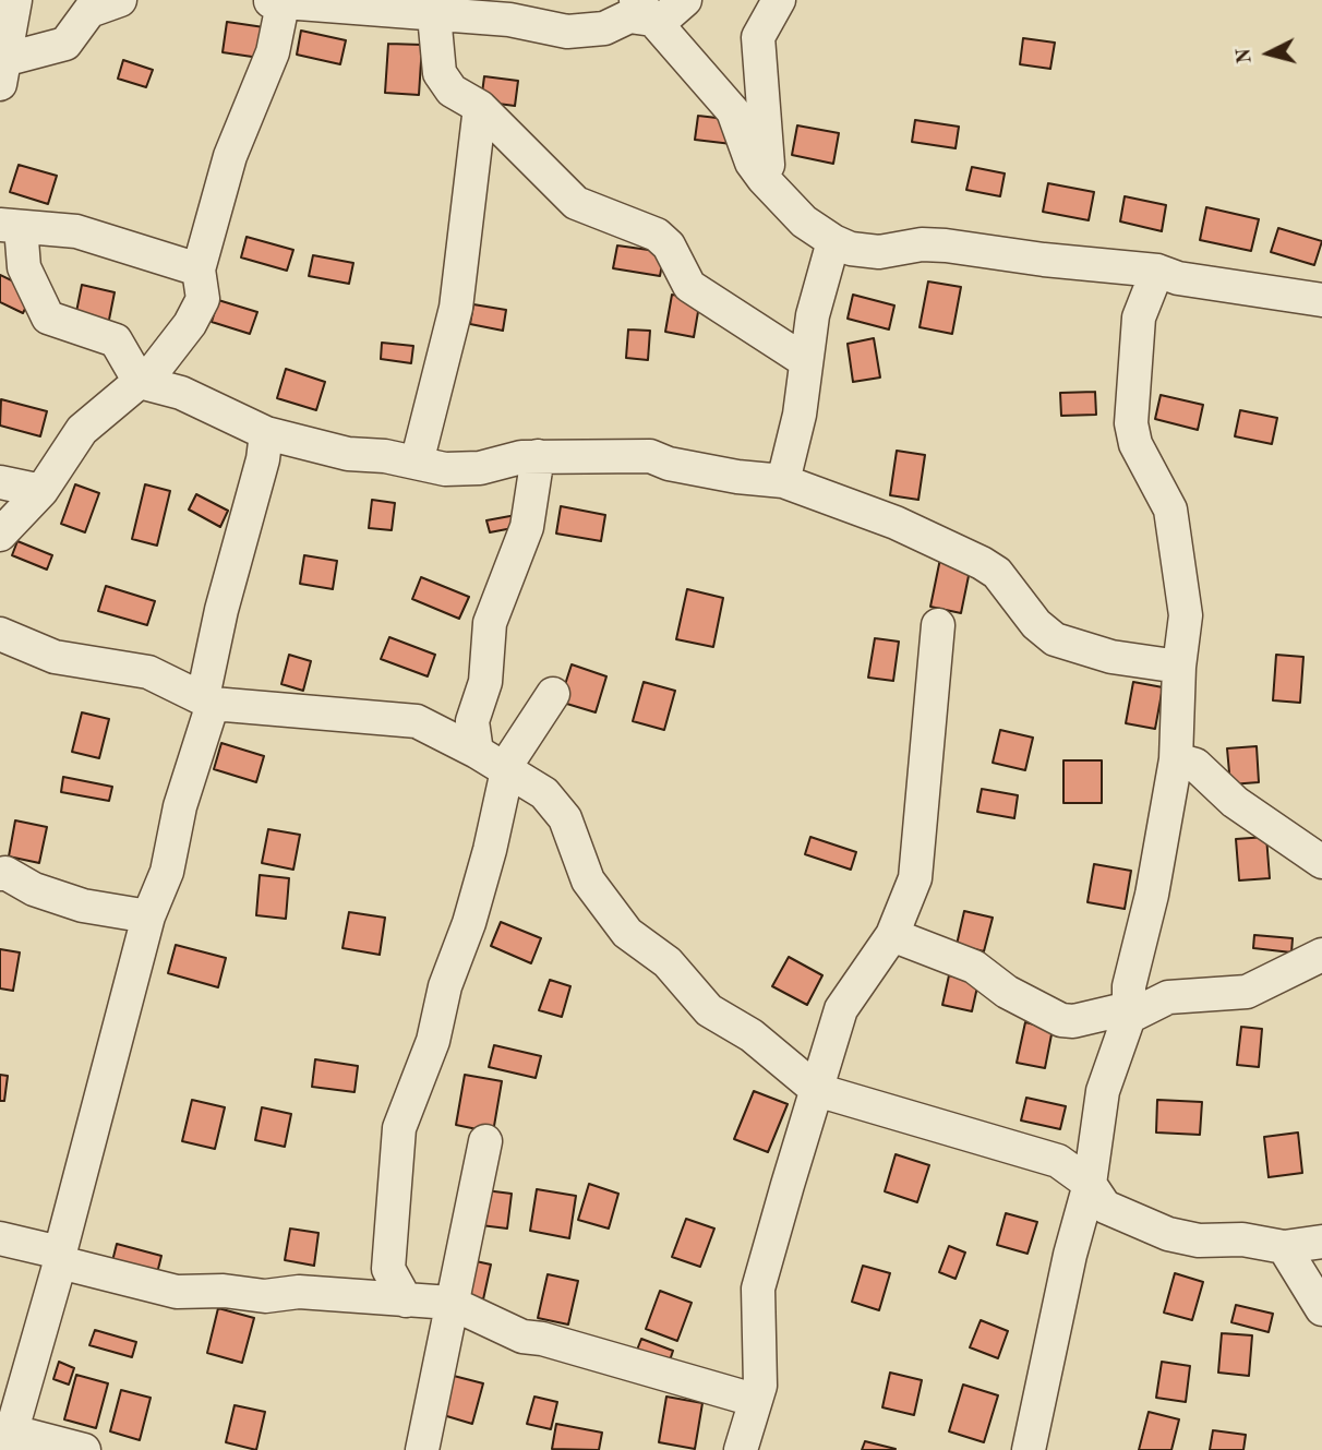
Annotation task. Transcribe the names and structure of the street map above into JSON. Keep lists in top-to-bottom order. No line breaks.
{"north":"left"}
